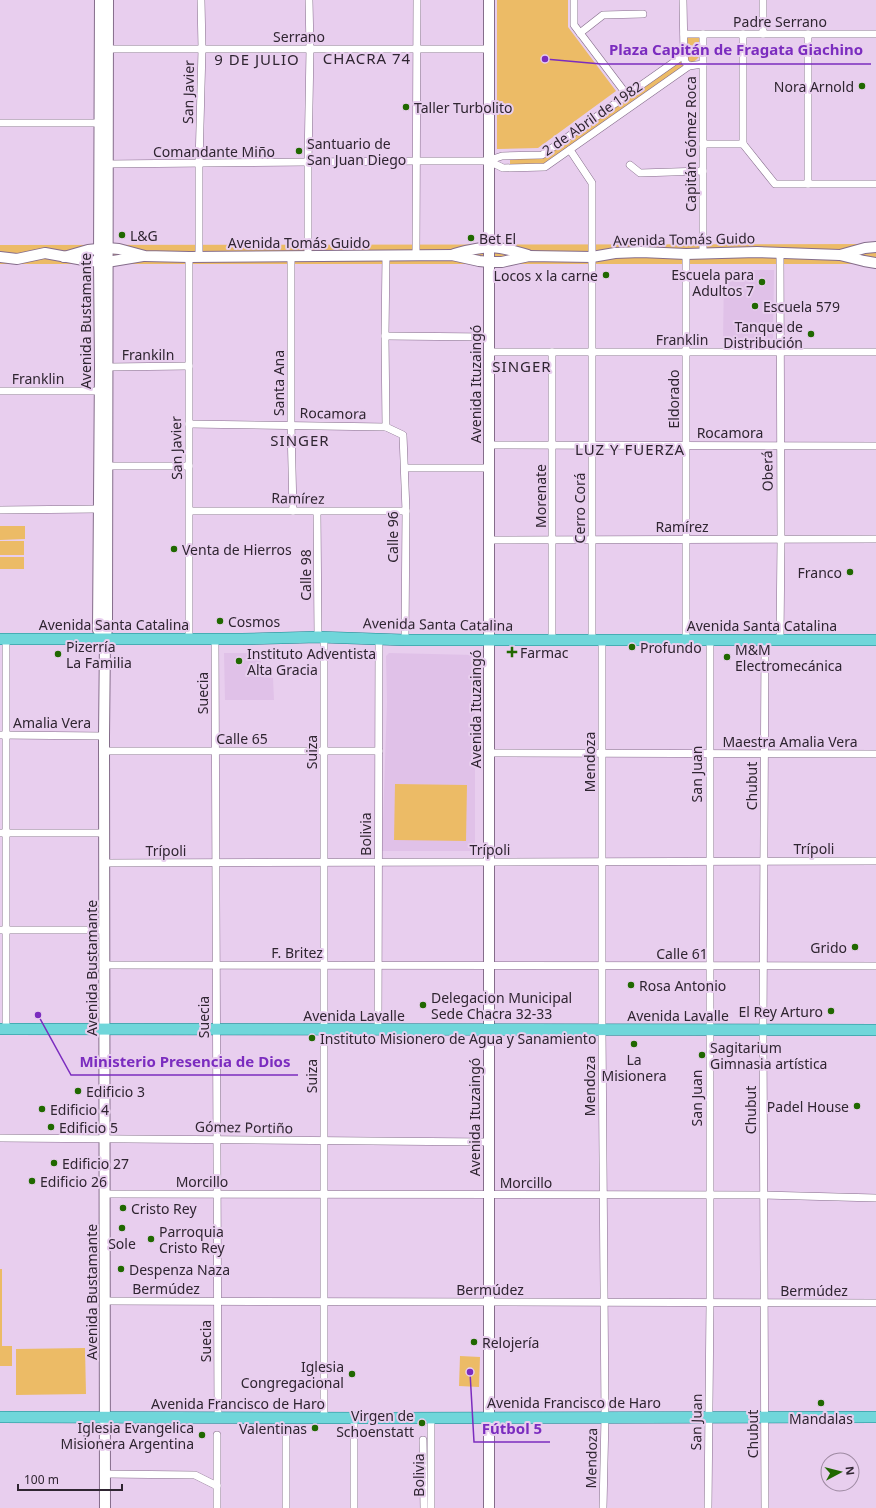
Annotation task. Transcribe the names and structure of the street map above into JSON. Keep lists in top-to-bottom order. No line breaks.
{"streets":{"main road":["Avenida Tomás Guido","Avenida Bustamante","Avenida Ituzaingó","Avenida Santa Catalina","Avenida Lavalle","Avenida Francisco de Haro"],"street":["Padre Serrano","Serrano","San Javier","2 de Abril de 1982","Capitán Gómez Roca","Comandante Miño","Franklin","Frankiln","Santa Ana","Eldorado","Rocamora","Oberá","Morenate","Ramírez","Cerro Corá","Calle 96","Calle 98","Suecia","Amalia Vera","Calle 65","Maestra Amalia Vera","Suiza","Mendoza","San Juan","Chubut","Bolivia","Trípoli","F. Britez","Calle 61","Gómez Portiño","Morcillo","Bermúdez"]},"crossings":[["Padre Serrano","Capitán Gómez Roca"],["Serrano","San Javier"],["Serrano","Avenida Bustamante"],["Serrano","Avenida Ituzaingó"],["San Javier","Comandante Miño"],["San Javier","Avenida Tomás Guido"],["San Javier","Frankiln"],["San Javier","Rocamora"],["San Javier","Ramírez"],["San Javier","Avenida Santa Catalina"],["2 de Abril de 1982","Comandante Miño"],["2 de Abril de 1982","Avenida Ituzaingó"],["2 de Abril de 1982","Cerro Corá"],["Capitán Gómez Roca","Avenida Tomás Guido"],["Comandante Miño","Avenida Bustamante"],["Comandante Miño","Avenida Ituzaingó"],["Avenida Tomás Guido","Avenida Bustamante"],["Avenida Tomás Guido","Santa Ana"],["Avenida Tomás Guido","Avenida Ituzaingó"],["Avenida Tomás Guido","Eldorado"],["Avenida Tomás Guido","Oberá"],["Avenida Tomás Guido","Cerro Corá"],["Avenida Bustamante","Franklin"],["Avenida Bustamante","Frankiln"],["Avenida Bustamante","Avenida Santa Catalina"],["Avenida Bustamante","Amalia Vera"],["Avenida Bustamante","Calle 65"],["Avenida Bustamante","Trípoli"],["Avenida Bustamante","F. Britez"],["Avenida Bustamante","Avenida Lavalle"],["Avenida Bustamante","Gómez Portiño"],["Avenida Bustamante","Morcillo"],["Avenida Bustamante","Bermúdez"],["Avenida Bustamante","Avenida Francisco de Haro"],["Franklin","Avenida Ituzaingó"],["Franklin","Eldorado"],["Franklin","Oberá"],["Franklin","Morenate"],["Franklin","Cerro Corá"],["Santa Ana","Rocamora"],["Santa Ana","Ramírez"],["Avenida Ituzaingó","Rocamora"],["Avenida Ituzaingó","Ramírez"],["Avenida Ituzaingó","Avenida Santa Catalina"],["Avenida Ituzaingó","Maestra Amalia Vera"],["Avenida Ituzaingó","Trípoli"],["Avenida Ituzaingó","F. Britez"],["Avenida Ituzaingó","Calle 61"],["Avenida Ituzaingó","Avenida Lavalle"],["Avenida Ituzaingó","Gómez Portiño"],["Avenida Ituzaingó","Morcillo"],["Avenida Ituzaingó","Bermúdez"],["Avenida Ituzaingó","Avenida Francisco de Haro"],["Eldorado","Rocamora"],["Eldorado","Ramírez"],["Eldorado","Avenida Santa Catalina"],["Rocamora","Oberá"],["Rocamora","Morenate"],["Rocamora","Cerro Corá"],["Rocamora","Calle 96"],["Oberá","Ramírez"],["Oberá","Avenida Santa Catalina"],["Morenate","Ramírez"],["Morenate","Avenida Santa Catalina"],["Ramírez","Cerro Corá"],["Ramírez","Calle 96"],["Ramírez","Calle 98"],["Cerro Corá","Avenida Santa Catalina"],["Cerro Corá","Mendoza"],["Calle 96","Avenida Santa Catalina"],["Calle 98","Avenida Santa Catalina"],["Calle 98","Suiza"],["Avenida Santa Catalina","Suecia"],["Avenida Santa Catalina","Suiza"],["Avenida Santa Catalina","Mendoza"],["Avenida Santa Catalina","San Juan"],["Avenida Santa Catalina","Chubut"],["Avenida Santa Catalina","Bolivia"],["Suecia","Calle 65"],["Suecia","Trípoli"],["Suecia","F. Britez"],["Suecia","Avenida Lavalle"],["Suecia","Gómez Portiño"],["Suecia","Morcillo"],["Suecia","Bermúdez"],["Suecia","Avenida Francisco de Haro"],["Calle 65","Suiza"],["Calle 65","Bolivia"],["Maestra Amalia Vera","Mendoza"],["Maestra Amalia Vera","San Juan"],["Maestra Amalia Vera","Chubut"],["Suiza","Trípoli"],["Suiza","F. Britez"],["Suiza","Avenida Lavalle"],["Suiza","Gómez Portiño"],["Suiza","Morcillo"],["Suiza","Bermúdez"],["Suiza","Avenida Francisco de Haro"],["Mendoza","Trípoli"],["Mendoza","Calle 61"],["Mendoza","Avenida Lavalle"],["Mendoza","Morcillo"],["Mendoza","Bermúdez"],["Mendoza","Avenida Francisco de Haro"],["San Juan","Trípoli"],["San Juan","Calle 61"],["San Juan","Avenida Lavalle"],["San Juan","Morcillo"],["San Juan","Bermúdez"],["San Juan","Avenida Francisco de Haro"],["Chubut","Trípoli"],["Chubut","Calle 61"],["Chubut","Avenida Lavalle"],["Chubut","Morcillo"],["Chubut","Bermúdez"],["Chubut","Avenida Francisco de Haro"],["Bolivia","Trípoli"],["Bolivia","F. Britez"],["Bolivia","Avenida Lavalle"],["Bolivia","Avenida Francisco de Haro"],["F. Britez","Calle 61"]],"districts":["CHACRA 74","9 DE JULIO","SINGER","SINGER","LUZ Y FUERZA"],"places":{"other":["Plaza Capitán de Fragata Giachino","Nora Arnold","Taller Turbolito","Santuario de San Juan Diego","L&G","Bet El","Locos x la carne","Escuela para Adultos 7","Escuela 579","Tanque de Distribución","Venta de Hierros","Franco","Cosmos","Profundo","Pizerría La Familia","M&M Electromecánica","Instituto Adventista Alta Gracia","Grido","Rosa Antonio","Delegacion Municipal Sede Chacra 32-33","El Rey Arturo","Ministerio Presencia de Dios","Instituto Misionero de Agua y Sanamiento","La Misionera","Sagitarium Gimnasia artística","Edificio 3","Padel House","Edificio 4","Edificio 5","Edificio 27","Edificio 26","Cristo Rey","Sole","Parroquia Cristo Rey","Despenza Naza","Relojería","Fútbol 5","Iglesia Congregacional","Mandalas","Virgen de Schoenstatt","Valentinas","Iglesia Evangelica Misionera Argentina"],"health":["Farmac"]},"scale_bar":"100 m","north":"right"}
